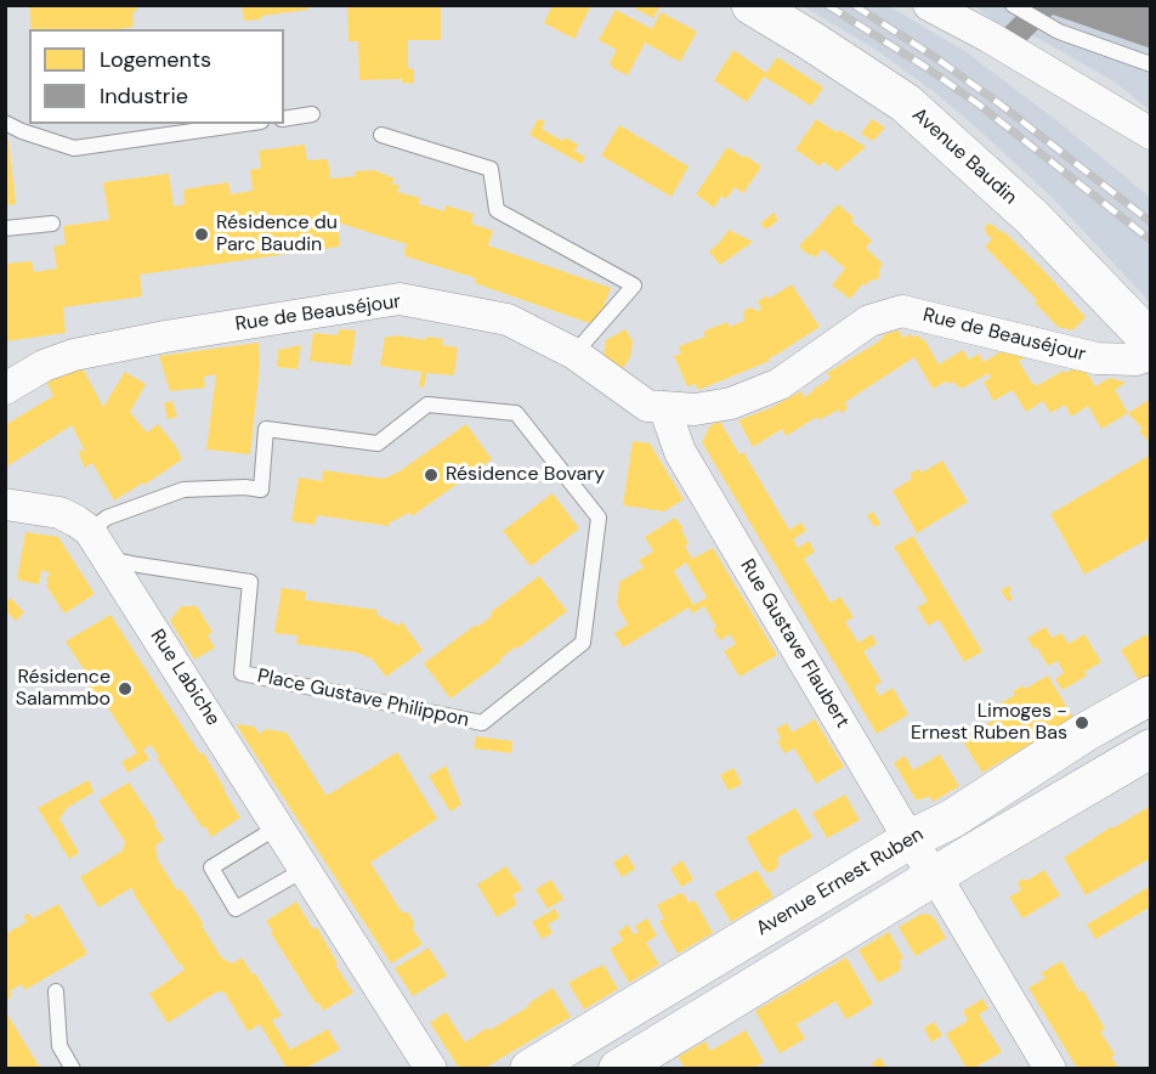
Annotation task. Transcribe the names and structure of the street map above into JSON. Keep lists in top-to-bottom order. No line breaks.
{"streets":{"main road":["Avenue Baudin"],"street":["Rue de Beauséjour","Rue Gustave Flaubert","Rue Labiche","Avenue Ernest Ruben"],"lane":["Place Gustave Philippon"]},"crossings":[["Rue de Beauséjour","Rue Gustave Flaubert"],["Rue Gustave Flaubert","Avenue Ernest Ruben"],["Rue Labiche","Place Gustave Philippon"]],"places":["Résidence du Parc Baudin","Résidence Bovary","Résidence Salammbo","Limoges - Ernest Ruben Bas"],"legend":["Logements","Industrie"]}
